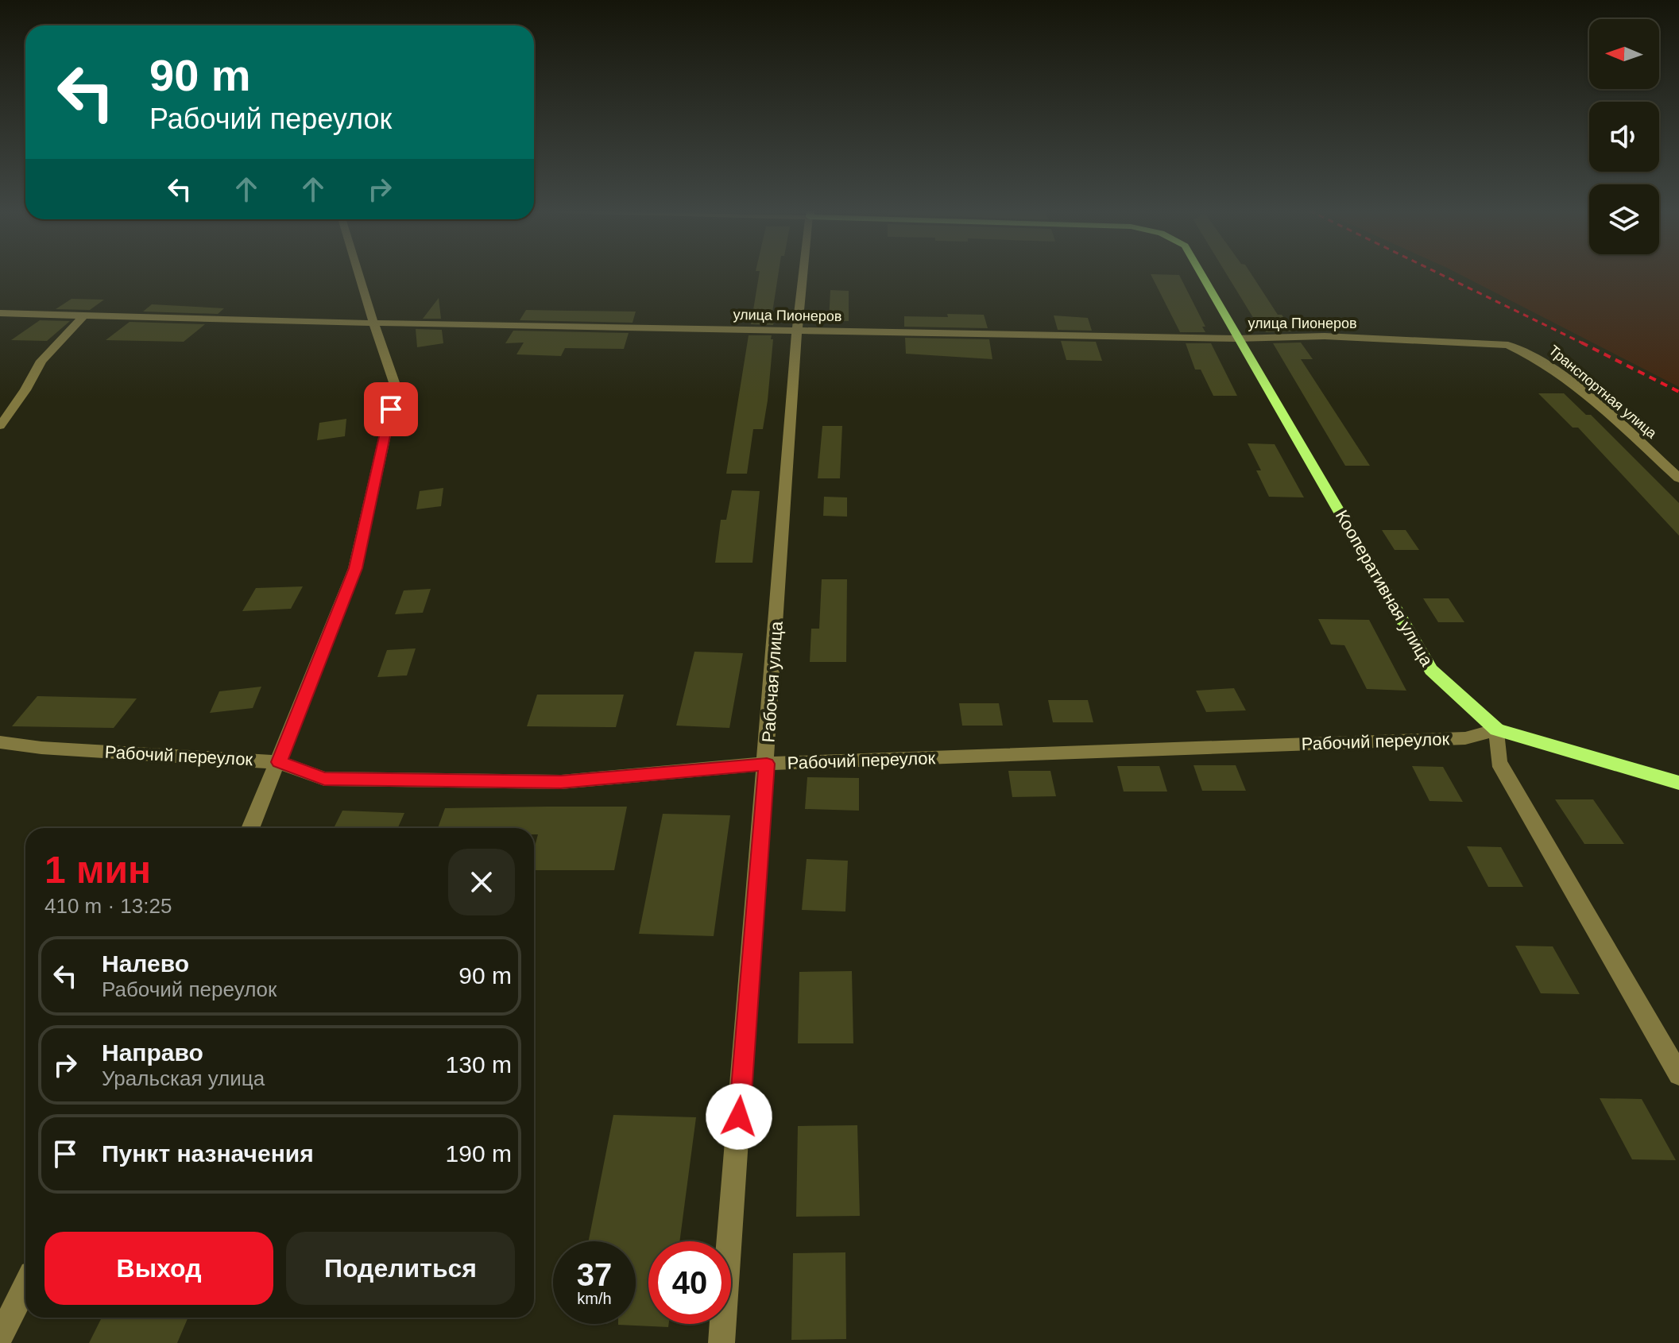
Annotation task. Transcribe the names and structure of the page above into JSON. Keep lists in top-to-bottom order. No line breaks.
{"streets":{"main road":["Кооперативная улица"],"street":["улица Пионеров","Транспортная улица","Рабочая улица","Рабочий переулок"]},"crossings":[["улица Пионеров","Транспортная улица"],["улица Пионеров","Кооперативная улица"],["улица Пионеров","Рабочая улица"],["Кооперативная улица","Рабочий переулок"],["Рабочая улица","Рабочий переулок"]],"north":"left","page":{"turn":["90 m","Рабочий переулок"],"heading":["1 мин","410 m · 13:25"],"list":[{"name":"Налево","note":"Рабочий переулок","value":"90 m"},{"name":"Направо","note":"Уральская улица","value":"130 m"},{"name":"Пункт назначения","value":"190 m"}],"buttons":["Выход","Поделиться"],"speed":"37 km/h","limit":"40"}}
